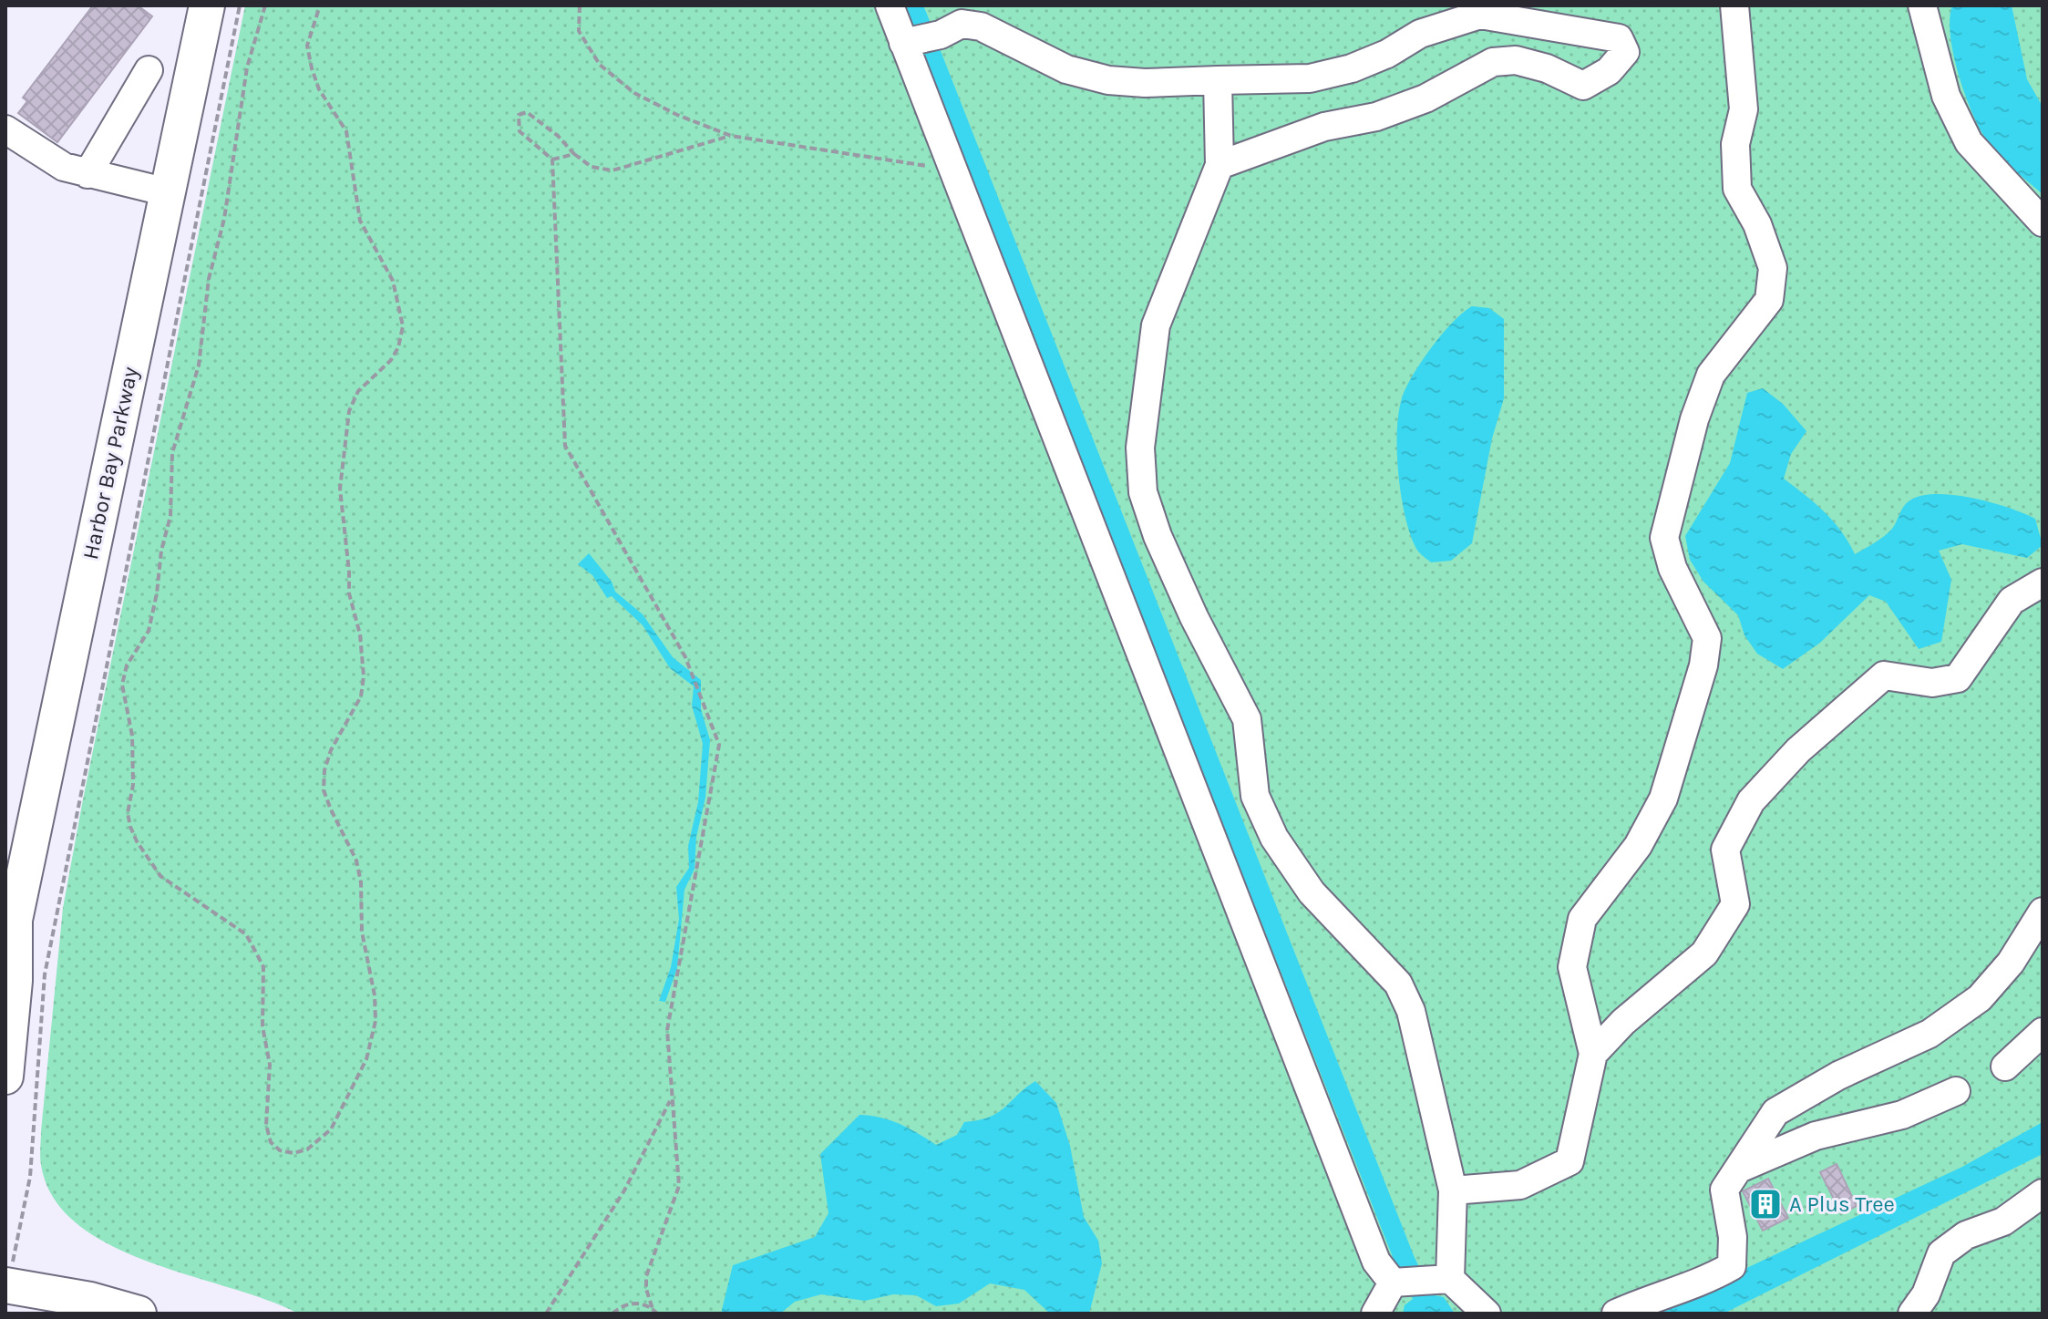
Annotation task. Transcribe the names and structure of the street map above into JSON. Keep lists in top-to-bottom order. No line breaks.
{"streets":{"main road":["Harbor Bay Parkway"]},"places":{"building":["A Plus Tree"]}}
